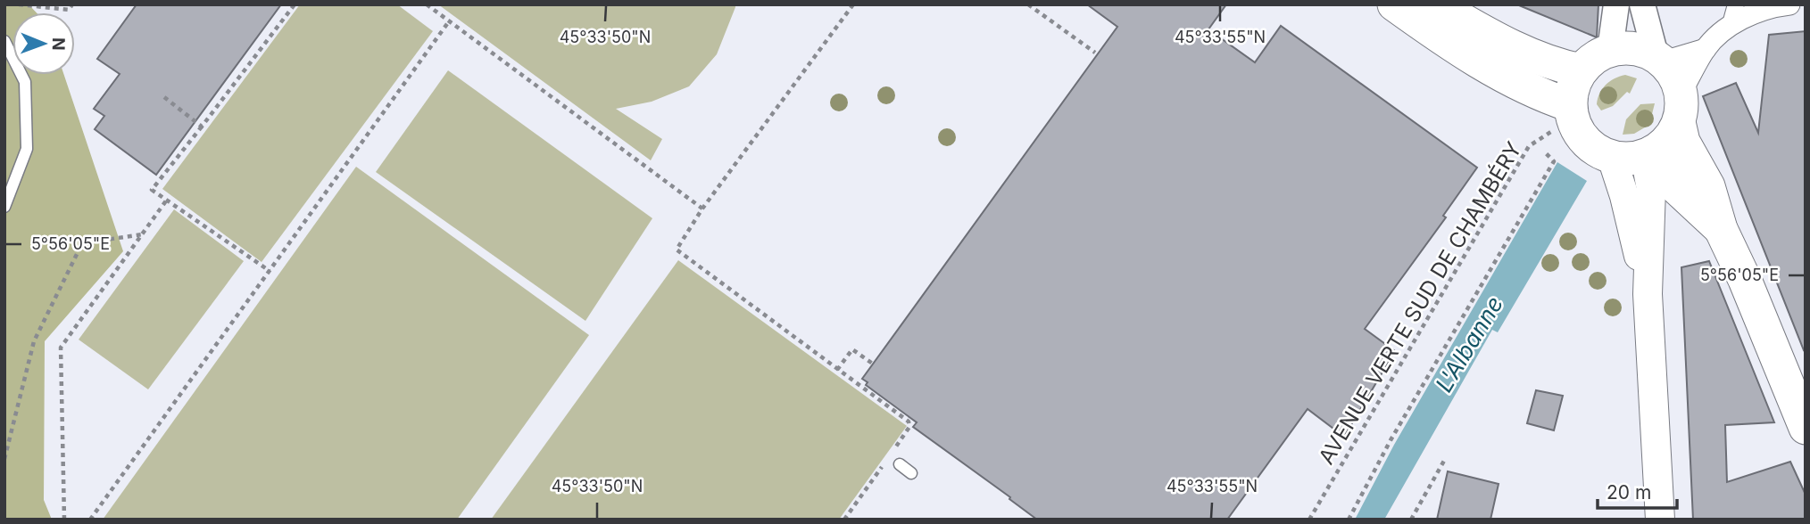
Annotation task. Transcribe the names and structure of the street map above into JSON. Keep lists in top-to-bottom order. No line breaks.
{"streets":{"path":["AVENUE VERTE SUD DE CHAMBÉRY"]},"water":["L'Albanne"],"scale_bar":"20 m","north":"right","coordinates":["45°33'50\"N","45°33'55\"N","5°56'05\"E"]}
